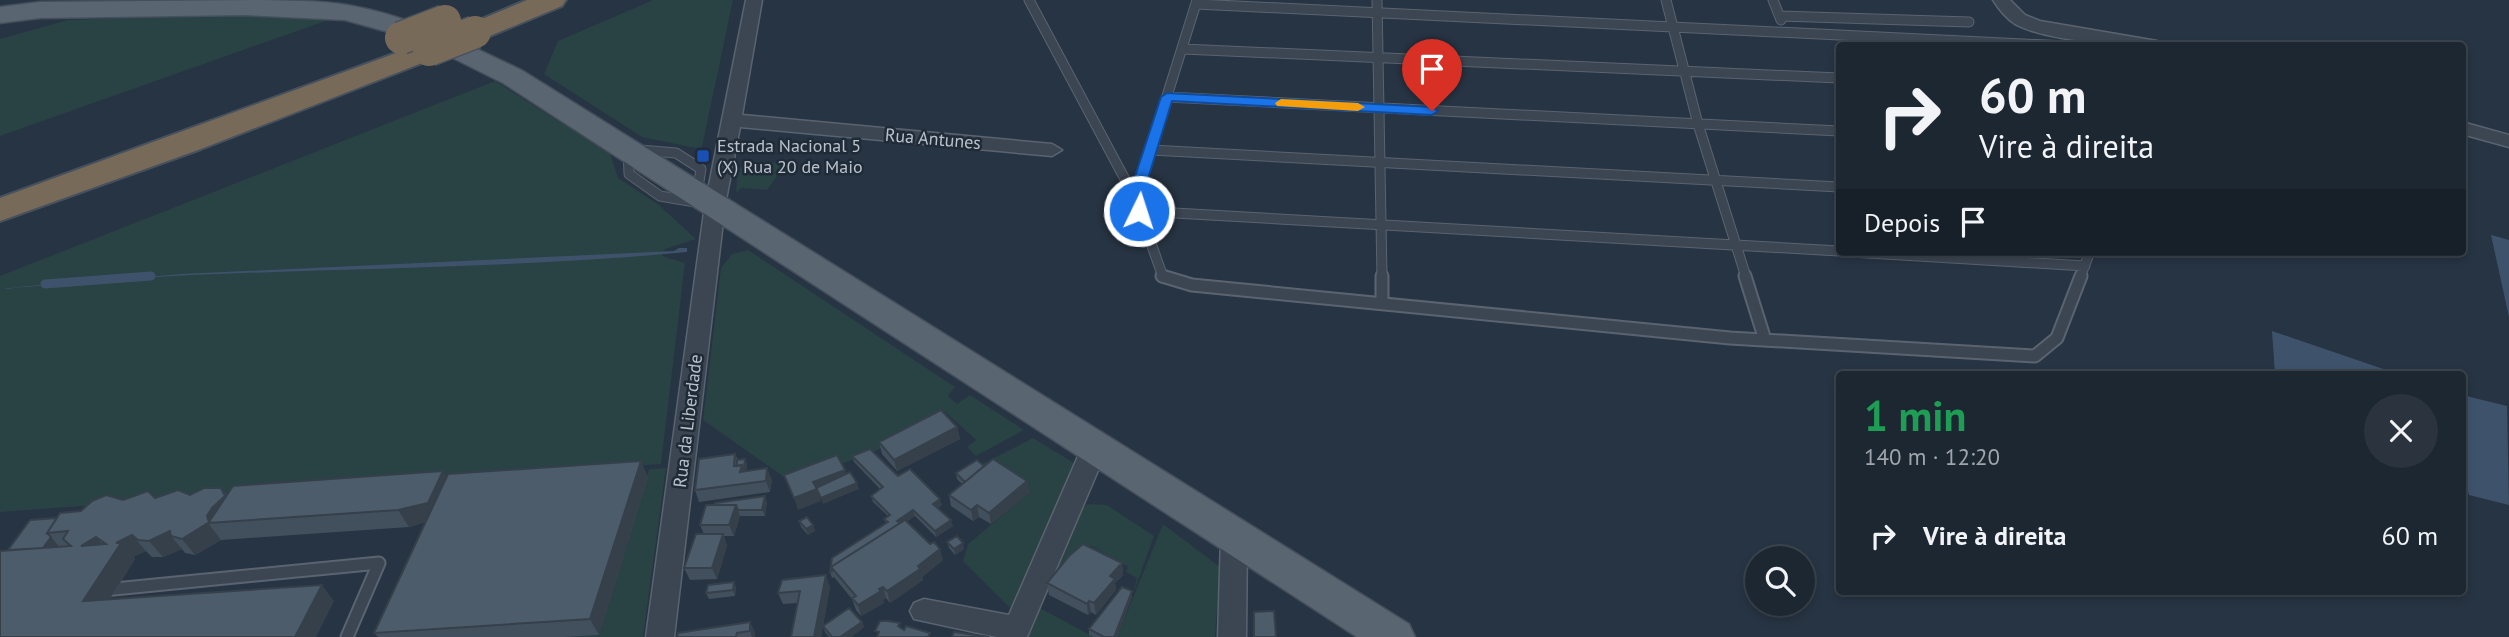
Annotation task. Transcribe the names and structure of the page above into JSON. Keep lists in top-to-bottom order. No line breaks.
{"streets":{"street":["Rua Antunes","Rua da Liberdade"]},"crossings":[["Rua Antunes","Rua da Liberdade"]],"places":{"transit":["Estrada Nacional 5 (X) Rua 20 de Maio"]},"page":{"turn":["60 m","Vire à direita"],"then":"Depois","heading":["1 min","140 m · 12:20"],"list":[{"name":"Vire à direita","value":"60 m"}]}}
